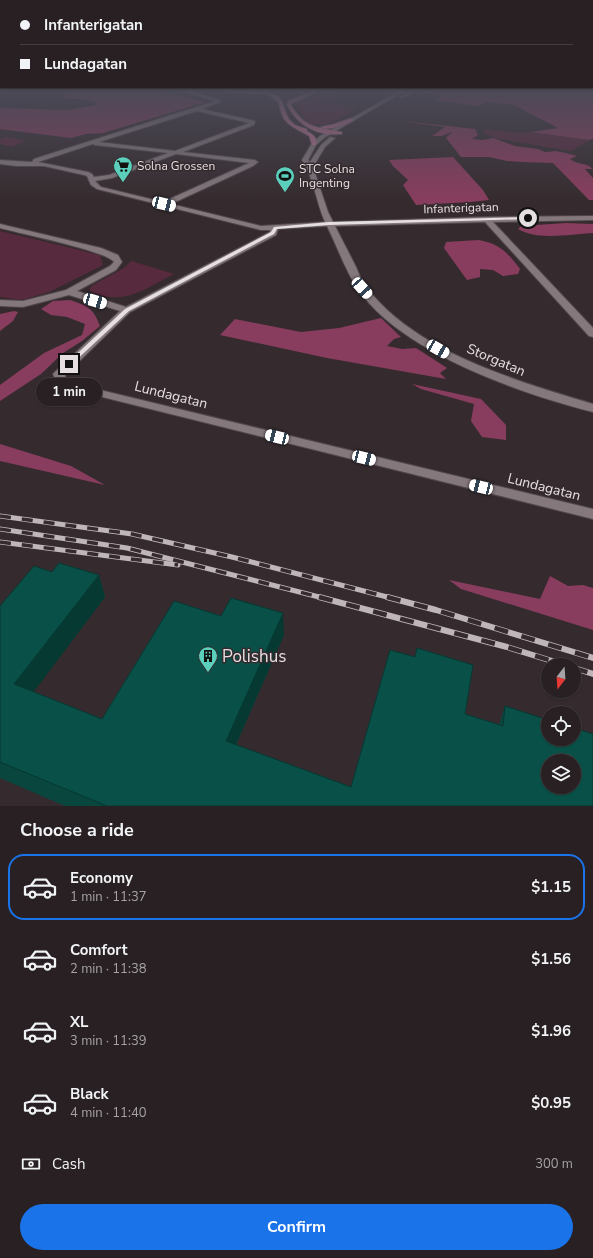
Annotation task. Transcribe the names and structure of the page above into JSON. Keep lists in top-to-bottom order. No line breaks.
{"streets":{"street":["Infanterigatan","Storgatan","Lundagatan"]},"crossings":[["Infanterigatan","Storgatan"]],"places":{"supermarket":["Solna Grossen"],"sports":["STC Solna Ingenting"],"building":["Polishus"]},"north":"bottom","page":{"banner":["Infanterigatan","Lundagatan"],"bubble":"1 min","heading":"Choose a ride","list":[{"name":"Economy","note":"1 min · 11:37","value":"$1.15"},{"name":"Comfort","note":"2 min · 11:38","value":"$1.56"},{"name":"XL","note":"3 min · 11:39","value":"$1.96"},{"name":"Black","note":"4 min · 11:40","value":"$0.95"}],"pay":["Cash","300 m"],"buttons":"Confirm"}}
